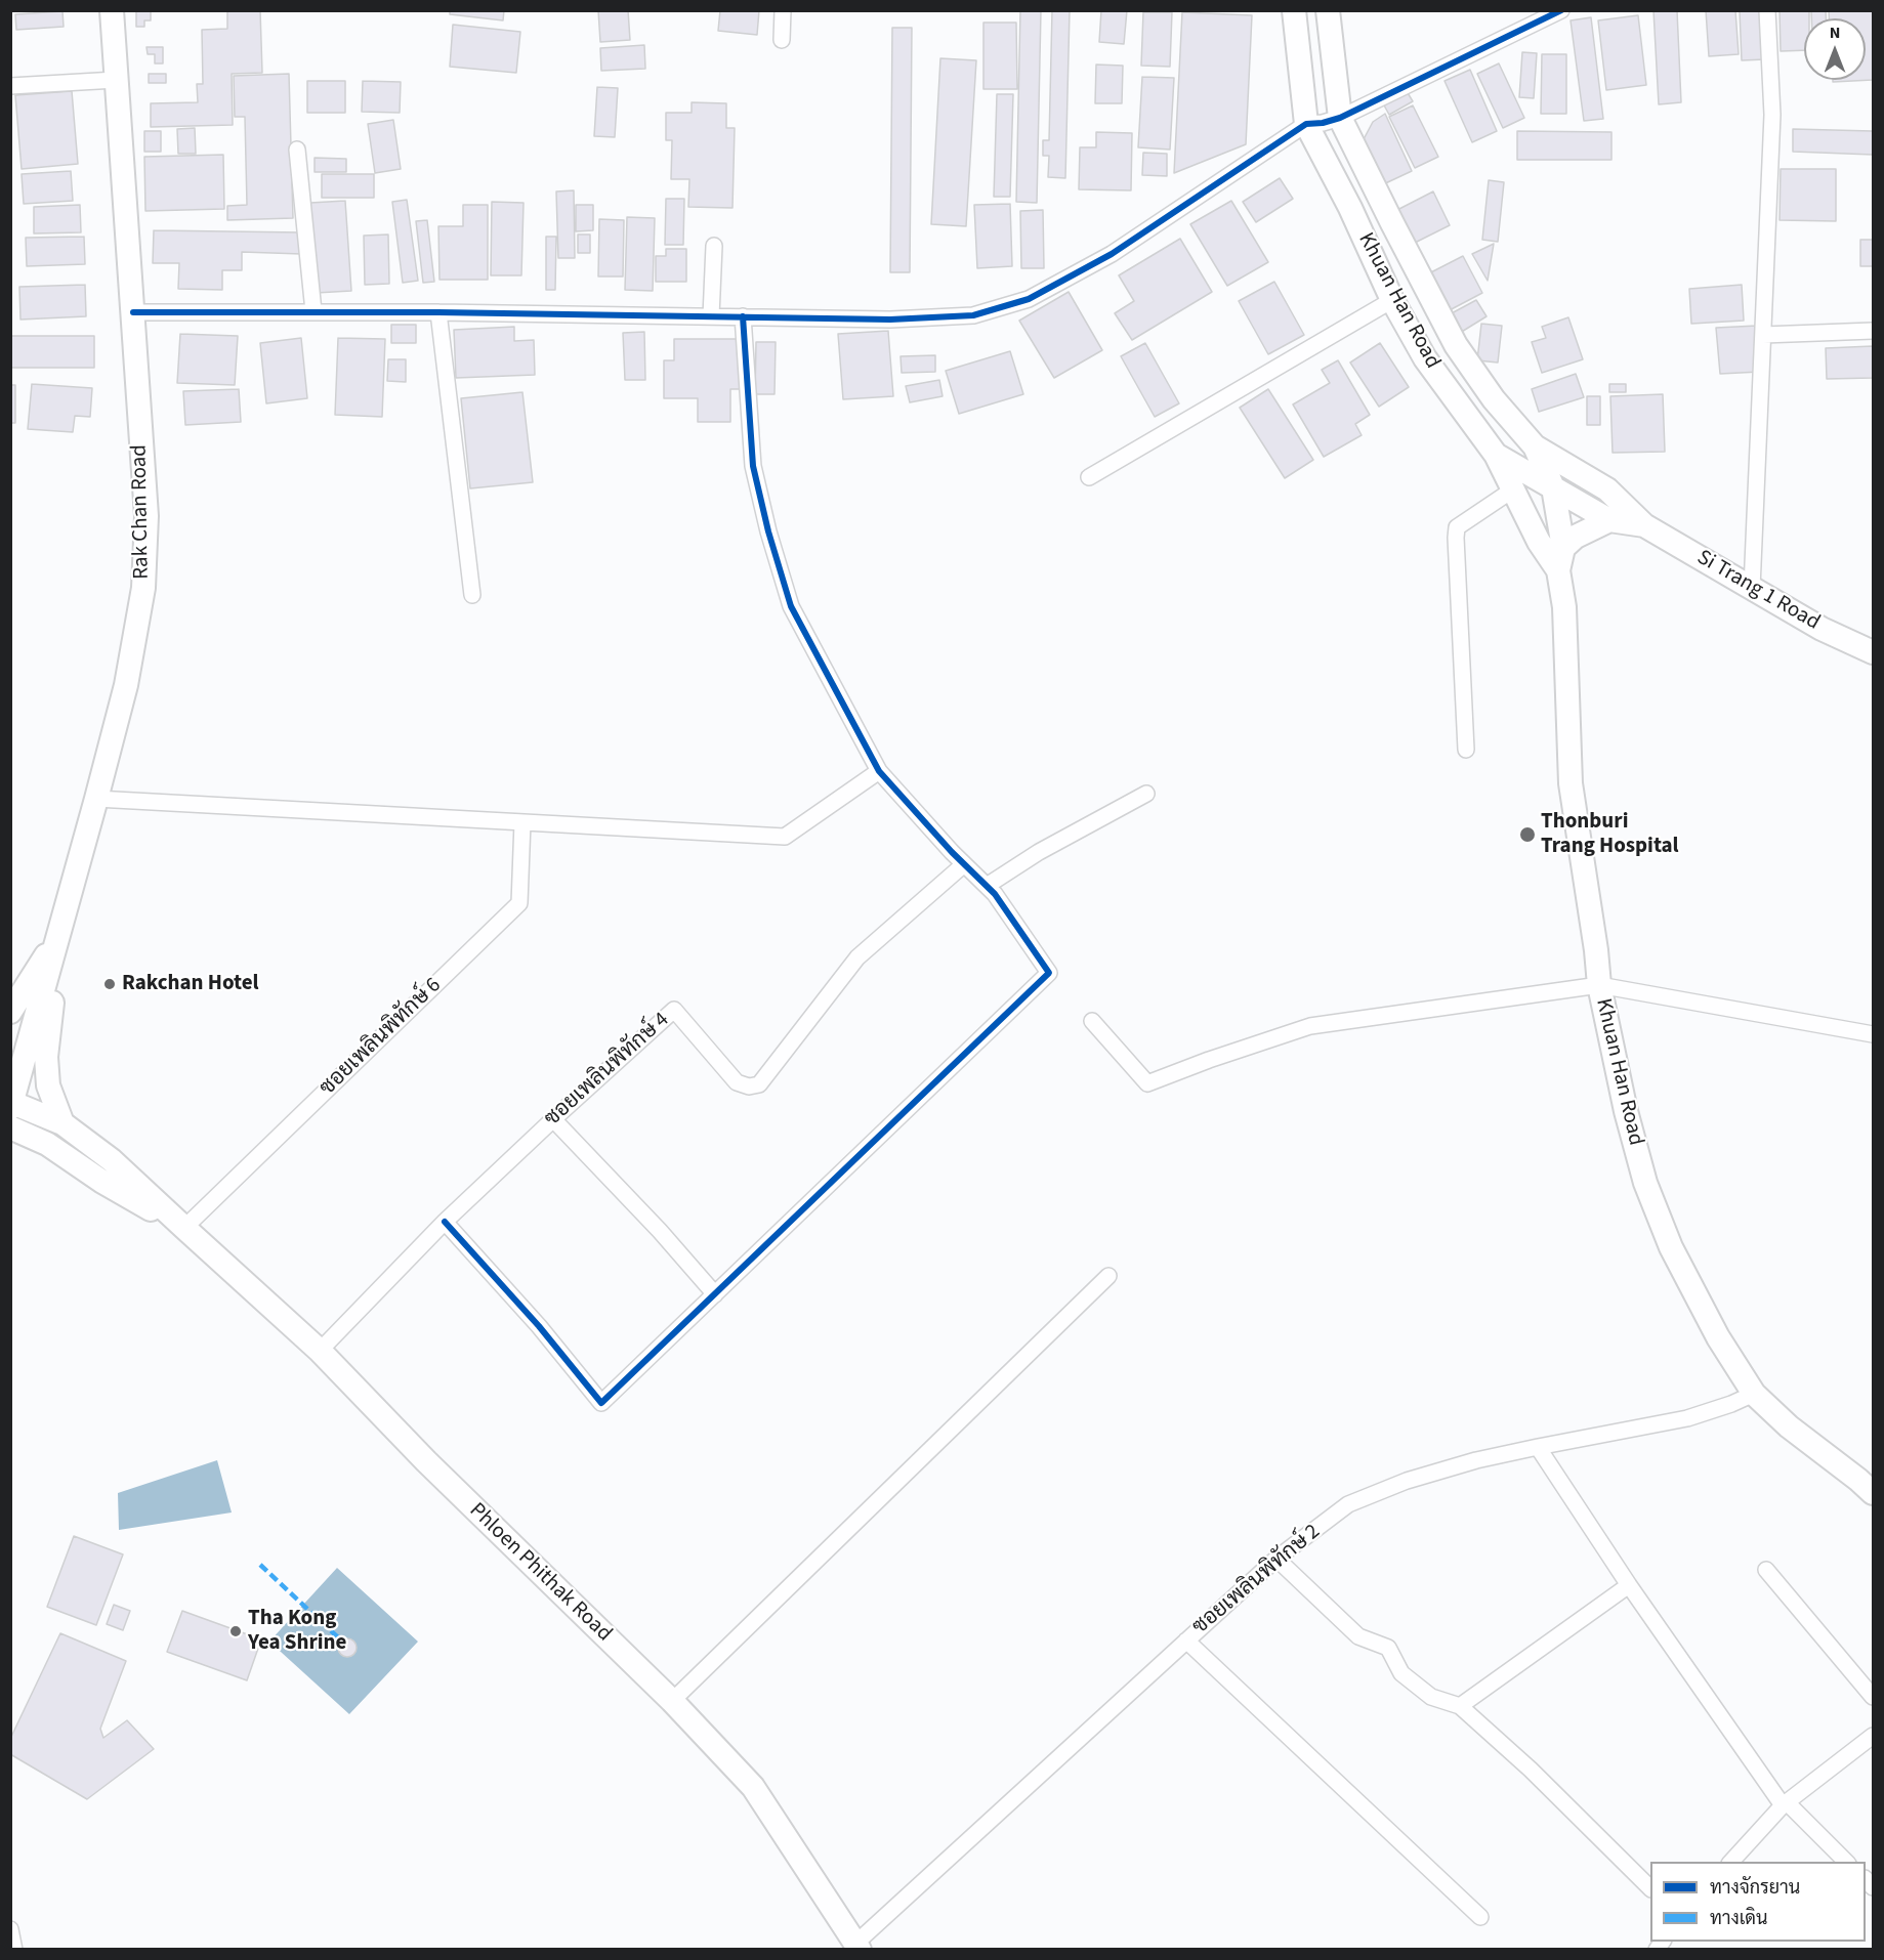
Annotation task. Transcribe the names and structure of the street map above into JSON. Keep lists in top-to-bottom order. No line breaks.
{"streets":{"main road":["Khuan Han Road","Rak Chan Road","Si Trang 1 Road","Phloen Phithak Road"],"street":["ซอยเพลินพิทักษ์ 6","ซอยเพลินพิทักษ์ 4","ซอยเพลินพิทักษ์ 2"]},"crossings":[["Khuan Han Road","Si Trang 1 Road"],["Khuan Han Road","ซอยเพลินพิทักษ์ 2"],["Rak Chan Road","Phloen Phithak Road"],["ซอยเพลินพิทักษ์ 6","Phloen Phithak Road"],["ซอยเพลินพิทักษ์ 4","Phloen Phithak Road"],["Phloen Phithak Road","ซอยเพลินพิทักษ์ 2"]],"places":["Thonburi Trang Hospital","Rakchan Hotel","Tha Kong Yea Shrine"],"legend":["ทางจักรยาน","ทางเดิน"],"north":"top"}
